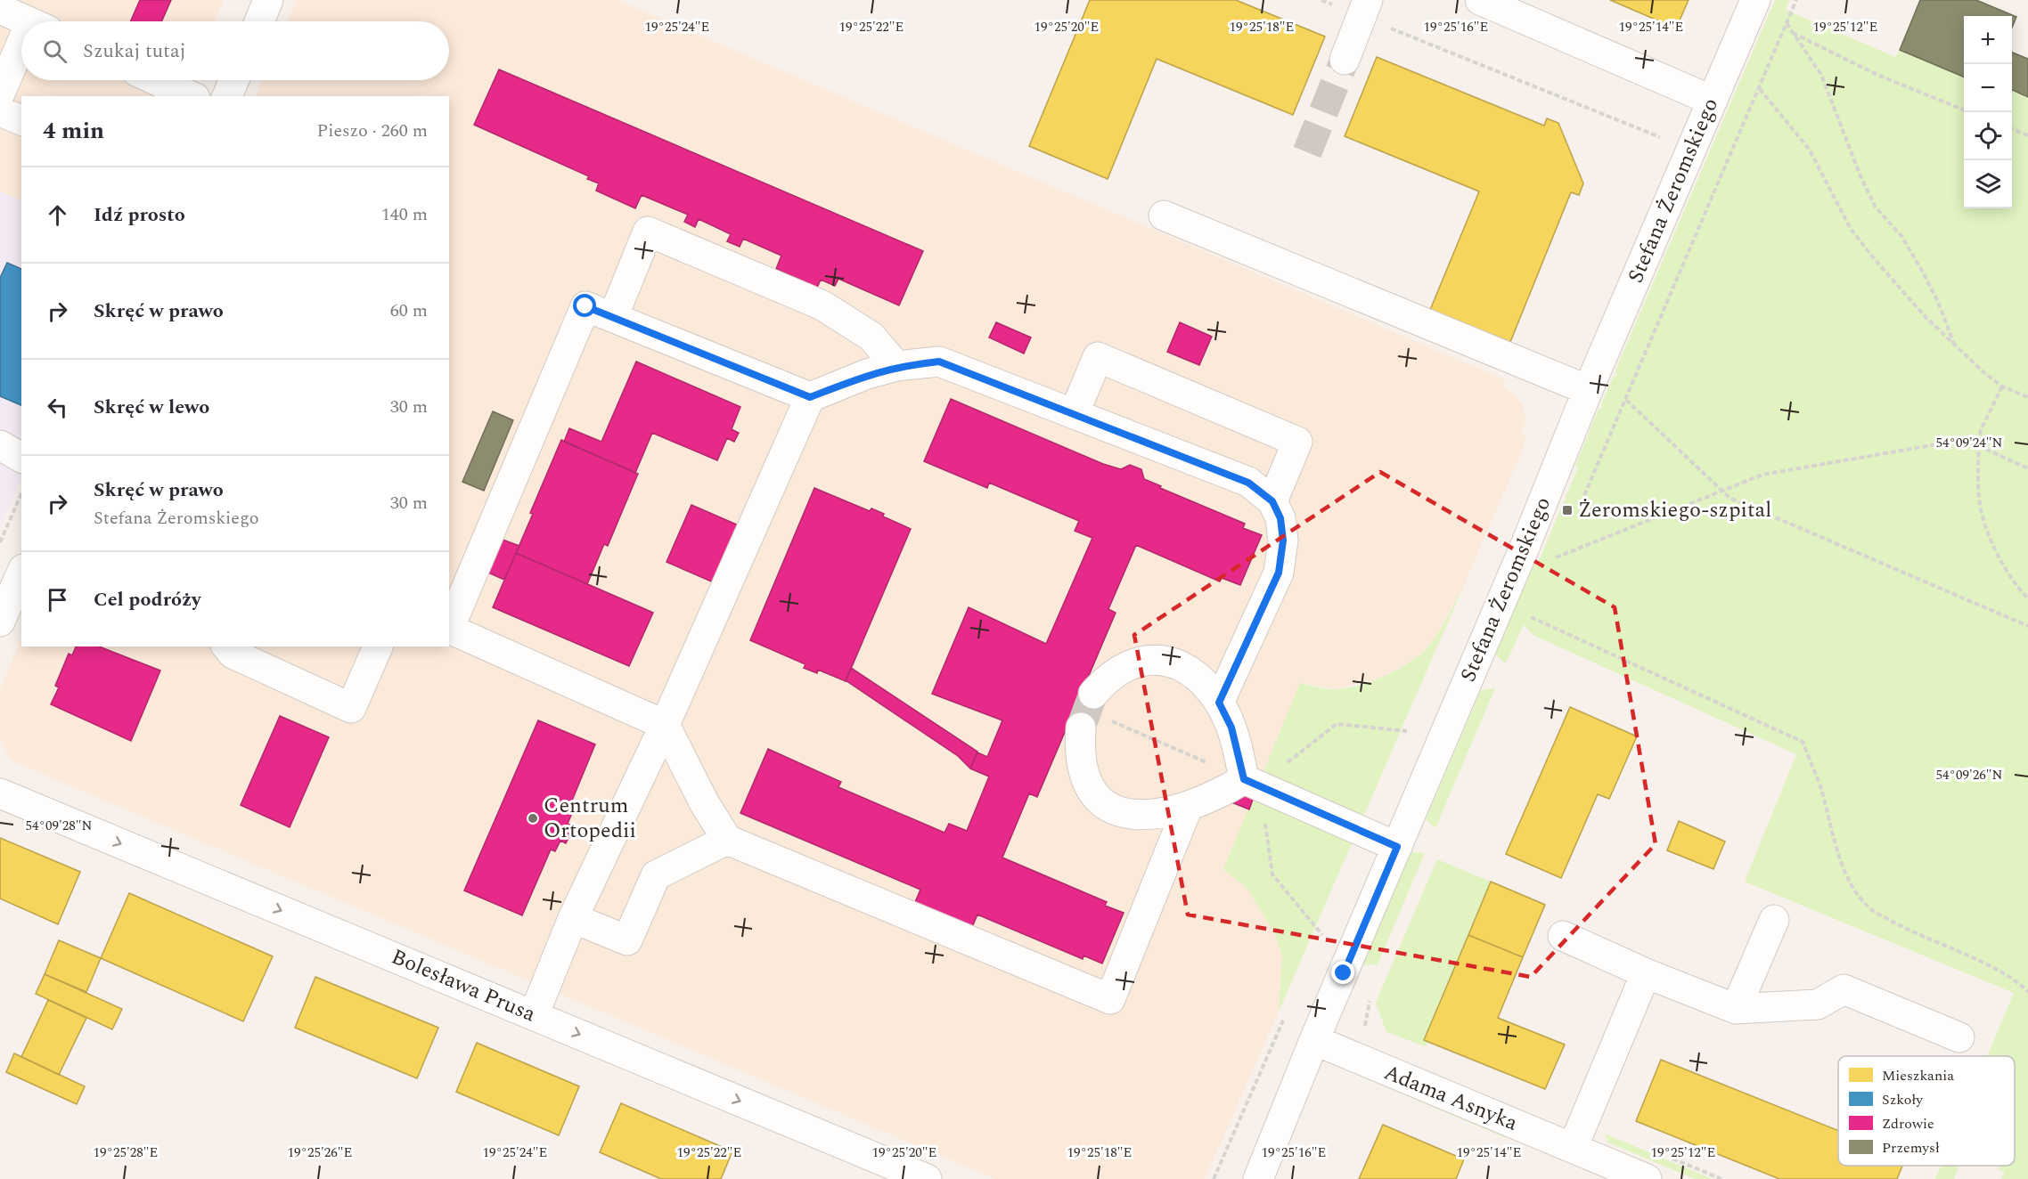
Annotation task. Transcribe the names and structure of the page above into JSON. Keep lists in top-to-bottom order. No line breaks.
{"streets":{"street":["Stefana Żeromskiego","Bolesława Prusa","Adama Asnyka"]},"crossings":[["Stefana Żeromskiego","Adama Asnyka"]],"one_way":["Bolesława Prusa"],"places":{"transit":["Żeromskiego-szpital"],"other":["Centrum Ortopedii"]},"legend":["Mieszkania","Szkoły","Zdrowie","Przemysł"],"page":{"map_buttons":["+","−"],"search":"Szukaj tutaj","heading":["4 min","Pieszo · 260 m"],"list":[["Idź prosto","140 m"],["Skręć w prawo","60 m"],["Skręć w lewo","30 m"],["Skręć w prawo","Stefana Żeromskiego","30 m"],"Cel podróży"]},"coordinates":["19°25'24\"E","19°25'22\"E","19°25'20\"E","19°25'18\"E","19°25'16\"E","19°25'14\"E","19°25'12\"E","54°09'24\"N","54°09'26\"N","54°09'28\"N","19°25'28\"E","19°25'26\"E"]}
